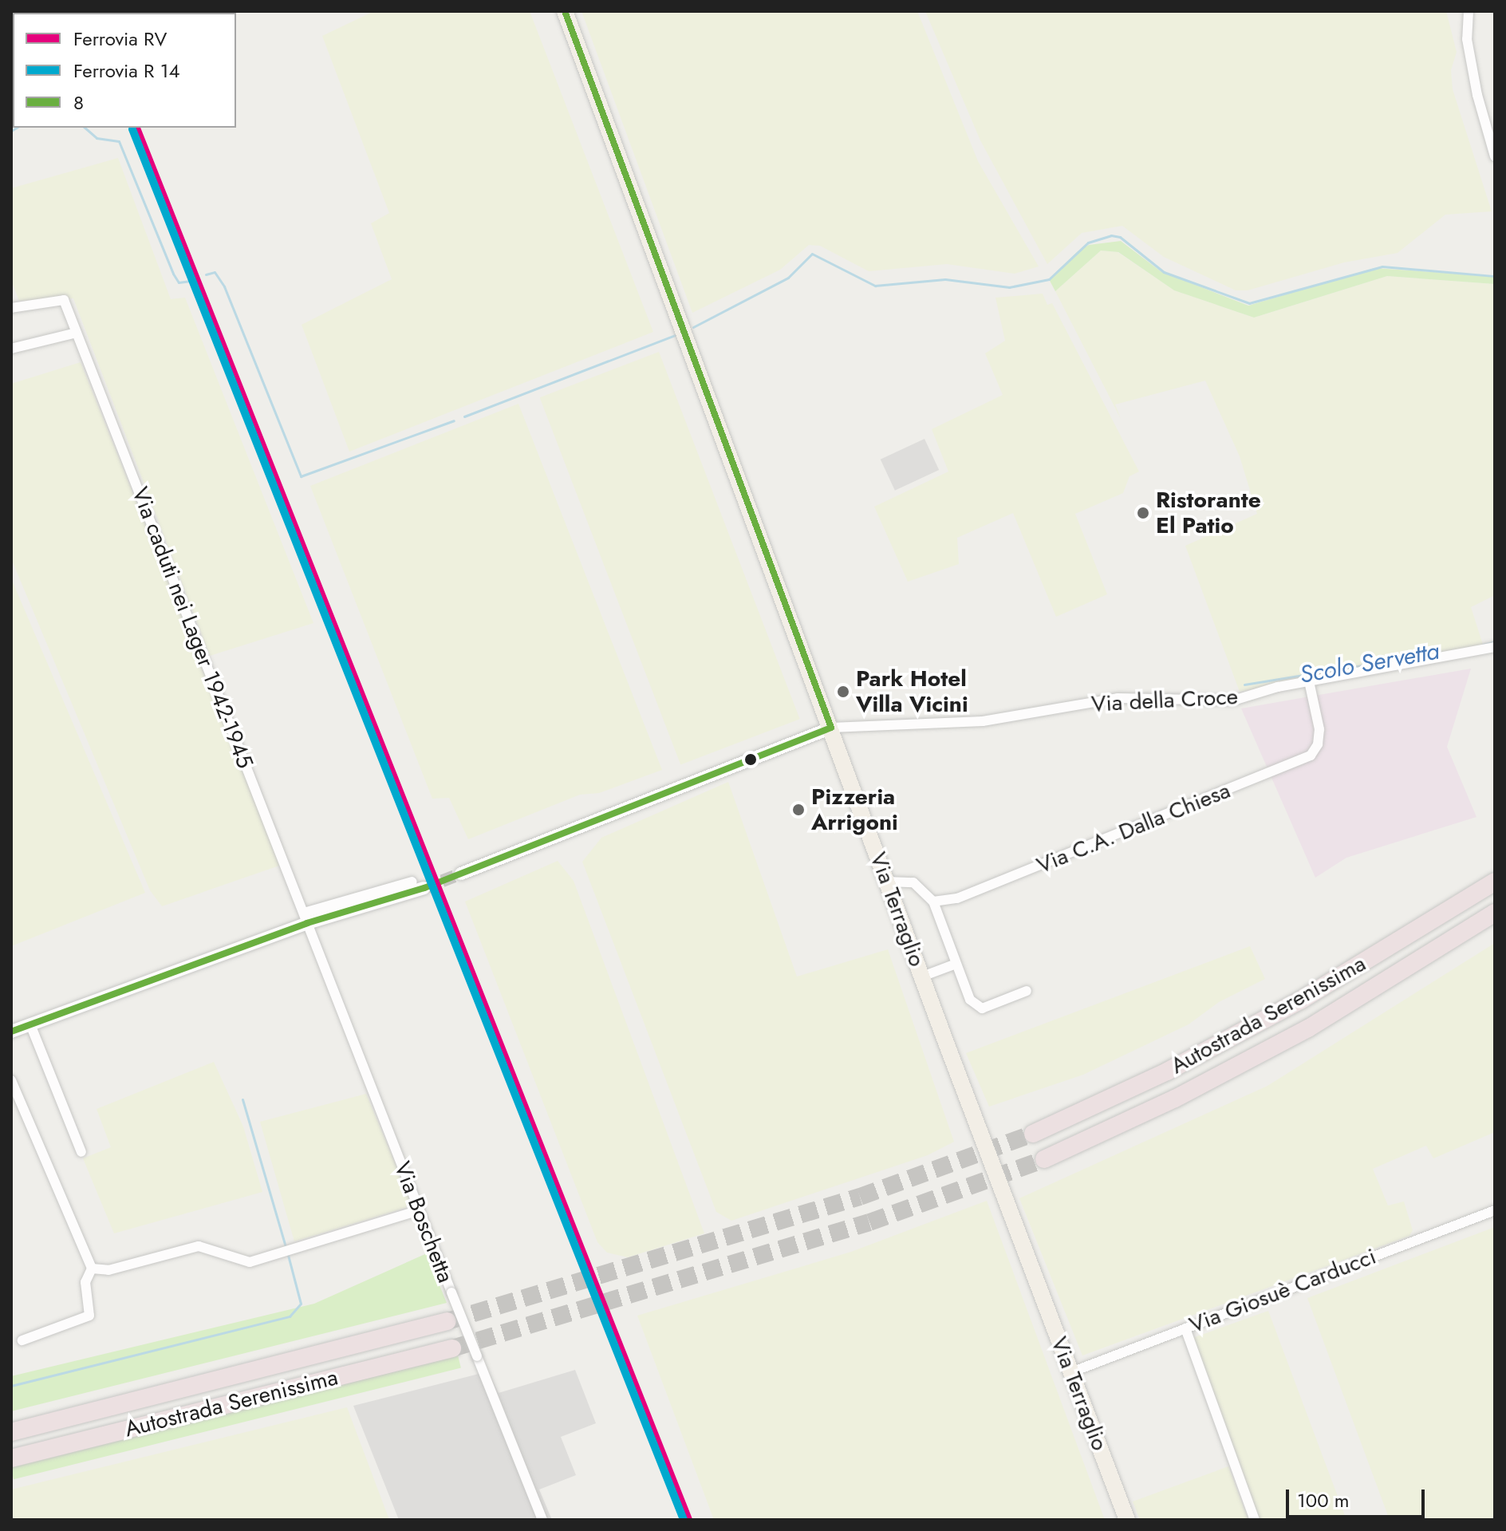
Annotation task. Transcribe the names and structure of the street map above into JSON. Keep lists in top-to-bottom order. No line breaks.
{"streets":{"highway":["Autostrada Serenissima"],"main road":["Via Terraglio"],"street":["Via caduti nei Lager 1942-1945","Via della Croce","Via C.A. Dalla Chiesa","Via Boschetta","Via Giosuè Carducci"]},"crossings":[["Via caduti nei Lager 1942-1945","Via Boschetta"],["Via della Croce","Via C.A. Dalla Chiesa"],["Via della Croce","Via Terraglio"],["Via Terraglio","Via Giosuè Carducci"]],"water":["Scolo Servetta"],"places":["Ristorante El Patio","Park Hotel Villa Vicini","Pizzeria Arrigoni"],"lines":["transit line 8","rail line RV"],"legend":["Ferrovia RV","Ferrovia R 14","8"],"scale_bar":"100 m"}
